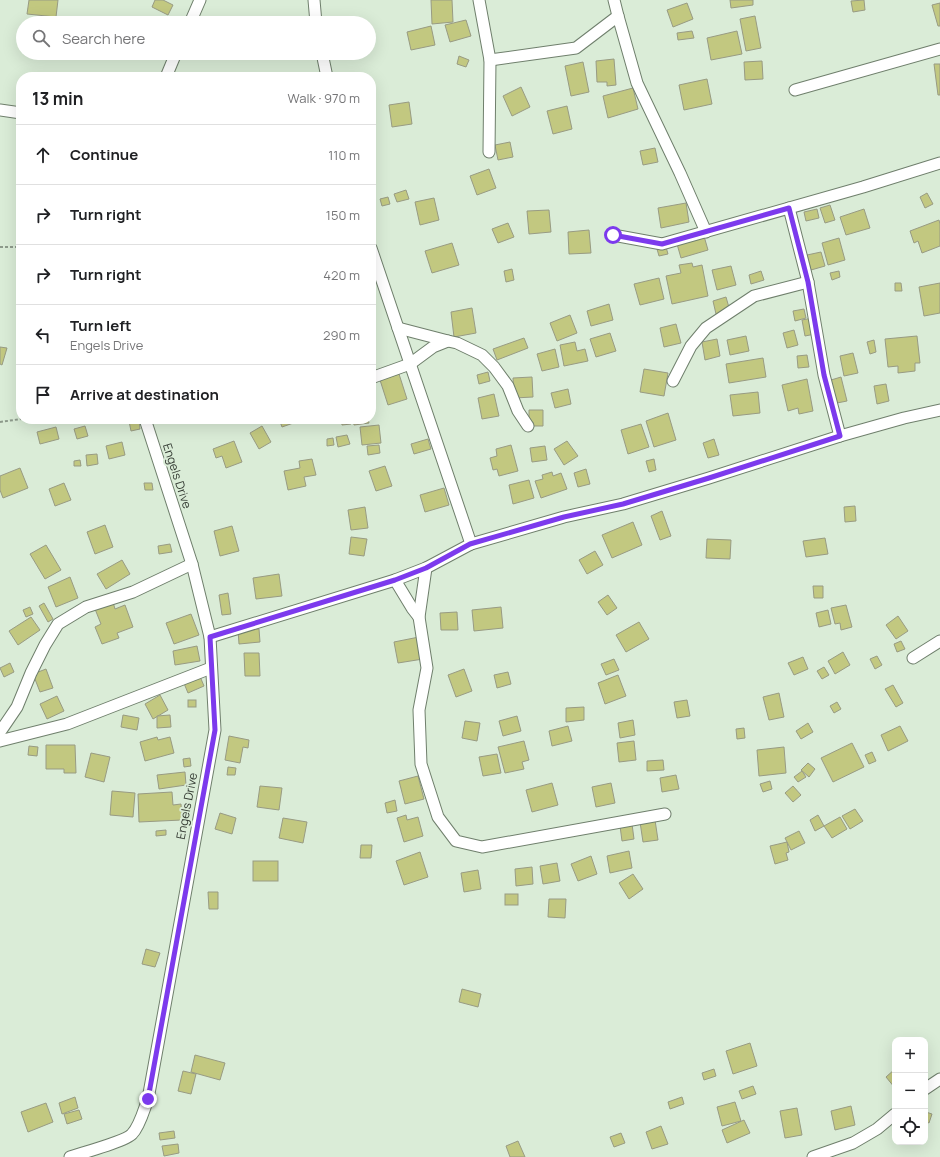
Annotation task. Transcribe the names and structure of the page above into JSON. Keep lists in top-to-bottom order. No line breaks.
{"streets":{"street":["Engels Drive"]},"page":{"search":"Search here","heading":["13 min","Walk · 970 m"],"list":[["Continue","110 m"],["Turn right","150 m"],["Turn right","420 m"],["Turn left","Engels Drive","290 m"],"Arrive at destination"],"map_buttons":["+","−"]}}
